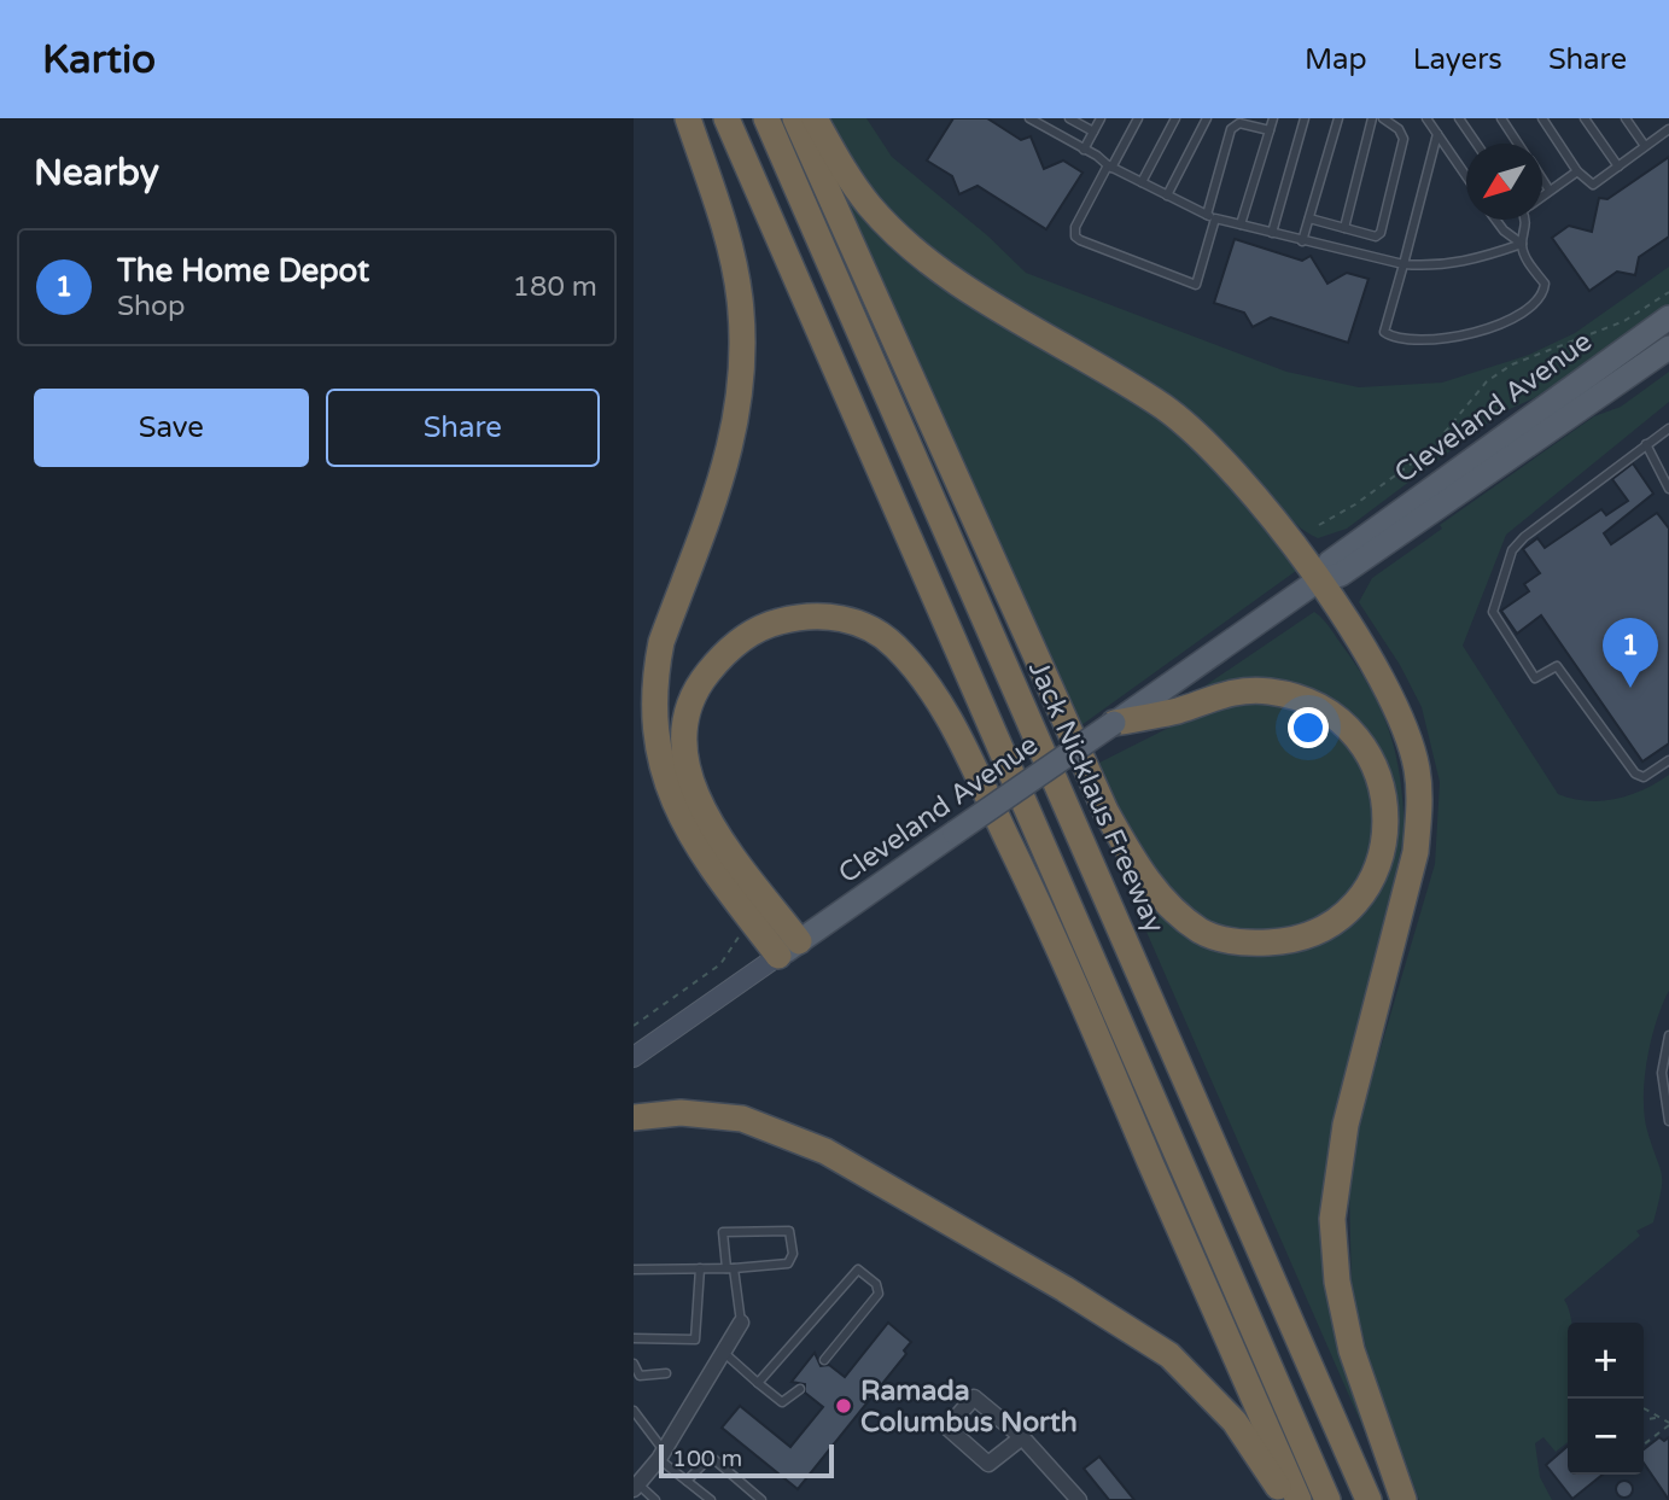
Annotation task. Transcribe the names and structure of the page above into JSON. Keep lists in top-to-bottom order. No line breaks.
{"streets":{"highway":["Jack Nicklaus Freeway"],"main road":["Cleveland Avenue"]},"places":["Ramada Columbus North"],"scale_bar":"100 m","north":"bottom left","page":{"header":"Kartio","nav":["Map","Layers","Share"],"heading":"Nearby","list":[{"mark":"1","name":"The Home Depot","note":"Shop","value":"180 m"}],"buttons":["Save","Share"],"pins":"1","map_buttons":["+","−"],"scale":"100 m"}}
